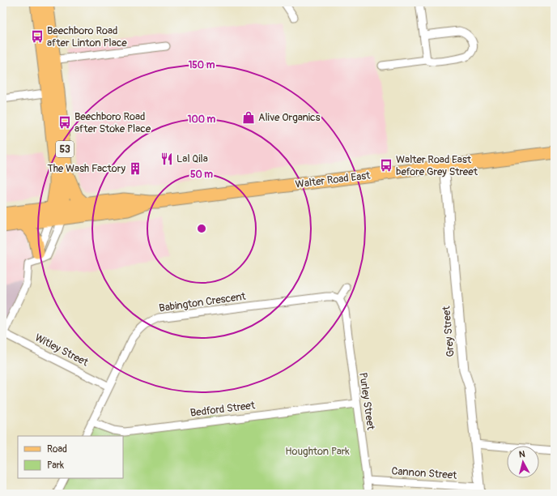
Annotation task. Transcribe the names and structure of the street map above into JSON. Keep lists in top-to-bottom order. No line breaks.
{"streets":{"main road":["53","Walter Road East"],"street":["Babington Crescent","Grey Street","Witley Street","Purley Street","Bedford Street","Cannon Street"]},"crossings":[["53","Walter Road East"],["Walter Road East","Grey Street"],["Babington Crescent","Witley Street"],["Babington Crescent","Purley Street"],["Babington Crescent","Bedford Street"],["Grey Street","Cannon Street"],["Purley Street","Bedford Street"],["Purley Street","Cannon Street"]],"parks":["Houghton Park"],"places":{"bus stop":["Beechboro Road after Linton Place","Beechboro Road after Stoke Place","Walter Road East before Grey Street"],"shop":["Alive Organics"],"restaurant":["Lal Qila"],"building":["The Wash Factory"]},"legend":["Road","Park"],"north":"top","rings":["150 m","100 m","50 m"]}
